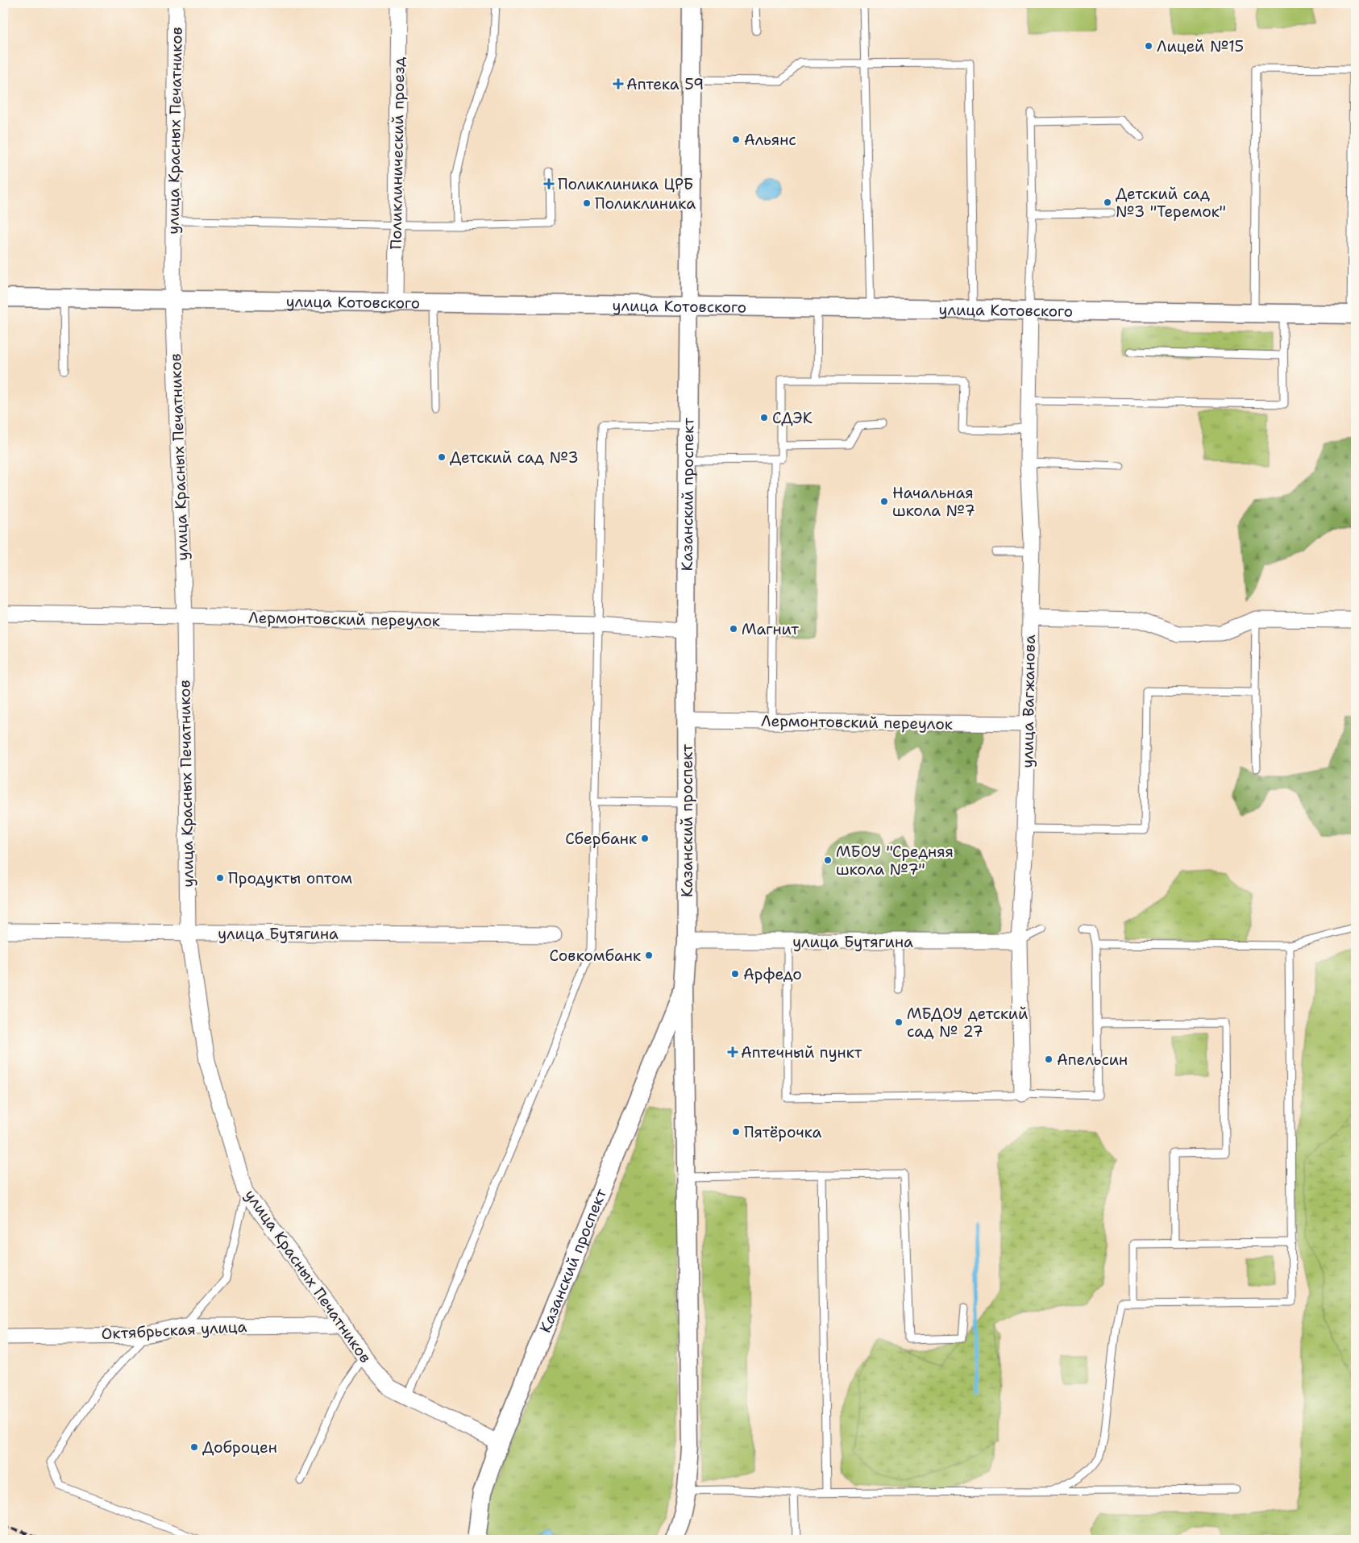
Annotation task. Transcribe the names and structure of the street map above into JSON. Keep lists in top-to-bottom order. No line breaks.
{"streets":{"street":["улица Красных Печатников","Поликлинический проезд","улица Котовского","Казанский проспект","Лермонтовский переулок","улица Вагжанова","улица Бутягина","Октябрьская улица"]},"crossings":[["улица Красных Печатников","улица Котовского"],["улица Красных Печатников","Казанский проспект"],["улица Красных Печатников","Лермонтовский переулок"],["улица Красных Печатников","улица Бутягина"],["улица Красных Печатников","Октябрьская улица"],["Поликлинический проезд","улица Котовского"],["улица Котовского","Казанский проспект"],["улица Котовского","улица Вагжанова"],["Казанский проспект","Лермонтовский переулок"],["Казанский проспект","улица Бутягина"],["Лермонтовский переулок","улица Вагжанова"],["улица Вагжанова","улица Бутягина"]],"places":{"other":["Лицей №15","Альянс","Детский сад №3 \"Теремок\"","Поликлиника","СДЭК","Детский сад №3","Начальная школа №7","Магнит","Сбербанк","МБОУ \"Средняя школа №7\"","Продукты оптом","Совкомбанк","Арфедо","МБДОУ детский сад № 27","Апельсин","Пятёрочка","Доброцен"],"health":["Аптека 59","Поликлиника ЦРБ","Аптечный пункт"]}}
